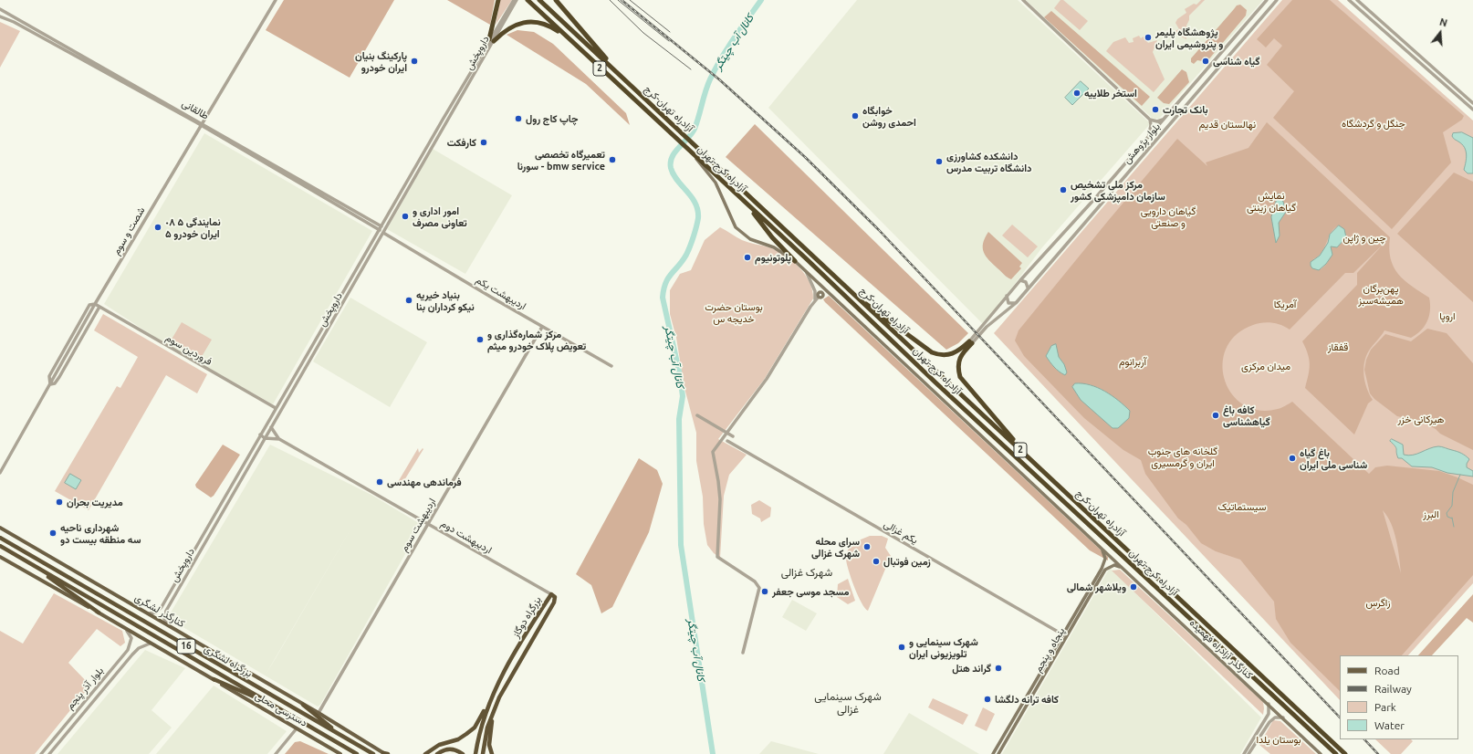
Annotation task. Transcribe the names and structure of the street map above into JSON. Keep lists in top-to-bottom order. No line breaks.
{"streets":{"highway":["2","آزادراه تهران-کرج","آزادراه کرج-تهران","بزرگراه دوگاز","16","بزرگراه لشگری"],"main road":["کنارگذر لشگری","کنارگذر آزادراه فهمیده","پنجاه و پنجم","دسترسی محلی"],"street":["داروپخش","طالقانی","بلوار پژوهش","شصت و سوم","اردیبهشت یکم","فروردین سوم","اردیبهشت سوم","یکم غزالی","اردیبهشت دوم","بلوار آذر پنجم"]},"crossings":[["داروپخش","طالقانی"],["داروپخش","اردیبهشت یکم"],["داروپخش","فروردین سوم"],["داروپخش","اردیبهشت دوم"],["طالقانی","شصت و سوم"],["آزادراه کرج-تهران","کنارگذر آزادراه فهمیده"],["شصت و سوم","فروردین سوم"],["اردیبهشت یکم","اردیبهشت سوم"],["اردیبهشت سوم","اردیبهشت دوم"],["اردیبهشت سوم","کنارگذر لشگری"],["یکم غزالی","پنجاه و پنجم"],["اردیبهشت دوم","بزرگراه دوگاز"]],"districts":["شهرک غزالی","شهرک سینمایی غزالی"],"water":["کانال آب چیتگر"],"parks":["جنگل و گردشگاه","نهالستان قدیم","نمایش گیاهان زینتی","گیاهان دارویی و صنعتی","چین و ژاپن","پهن‌برگان همیشه‌سبز","آمریکا","بوستان حضرت خدیجه س","اروپا","قفقاز","آربرانوم","میدان مرکزی","هیرکانی خزر","گلخانه های جنوب ایران و گرمسیری","سیستماتیک","البرز","زاگرس","بوستان یلدا"],"places":["پژوهشگاه پلیمر و پتروشیمی ایران","پارکینگ بنیان ایران خودرو","گیاه شناسی","استخر طلاییه","بانک تجارت","خوابگاه احمدی روشن","چاپ کاج رول","کارفکت","تعمیرگاه تخصصی سورنا - bmw service","دانشکده کشاورزی دانشگاه تربیت مدرس","مرکز ملی تشخیص سازمان دامپزشکی کشور","امور اداری و تعاونی مصرف","نمایندگی ۵ ٠٨ ۵ ایران خودرو","پلوتونیوم","بنیاد خیریه نیکو کرداران بنا","مرکز شماره‌گذاری و تعویض پلاک خودرو میثم","کافه باغ گیاهشناسی","باغ گیاه‌ شناسی ملی ایران","فرماندهی مهندسی","مدیریت بحران","شهرداری ناحیه سه منطقه بیست دو","سرای محله شهرک غزالی","زمین فوتبال","ویلاشهر شمالی","مسجد موسی جعفر","شهرک سینمایی و تلویزیونی ایران","گراند هتل","کافه ترانه دلگشا"],"legend":["Road","Railway","Park","Water"],"north":"top"}
